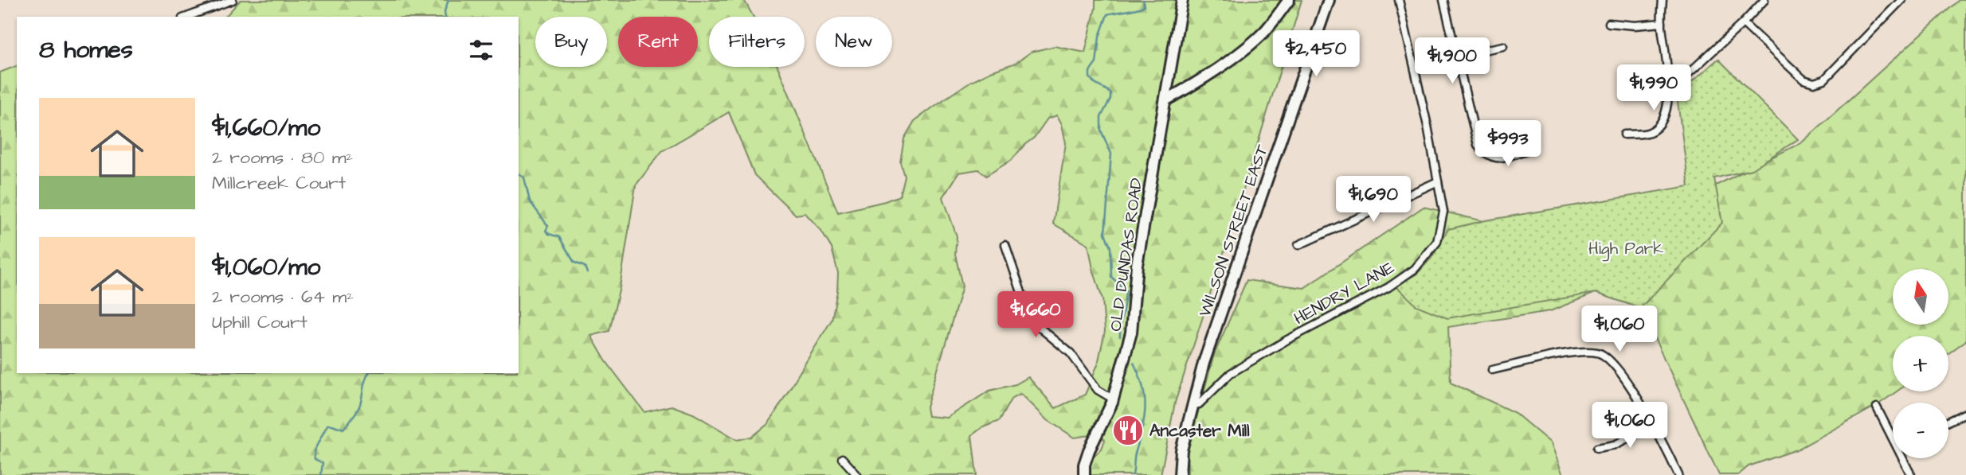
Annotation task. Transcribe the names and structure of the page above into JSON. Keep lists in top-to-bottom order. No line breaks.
{"streets":{"street":["WILSON STREET EAST","OLD DUNDAS ROAD","HENDRY LANE"]},"crossings":[["WILSON STREET EAST","HENDRY LANE"]],"parks":["High Park"],"places":{"restaurant":["Ancaster Mill"]},"north":"top","page":{"chip":["Buy","Rent","Filters","New"],"heading":"8 homes","price":["$2,450","$1,900","$1,990","$993","$1,690","$1,660","$1,060","$1,060"],"list":[{"name":"$1,660/mo","note":"2 rooms · 80 m² · Millcreek Court"},{"name":"$1,060/mo","note":"2 rooms · 64 m² · Uphill Court"}],"map_buttons":["+","−"]}}
